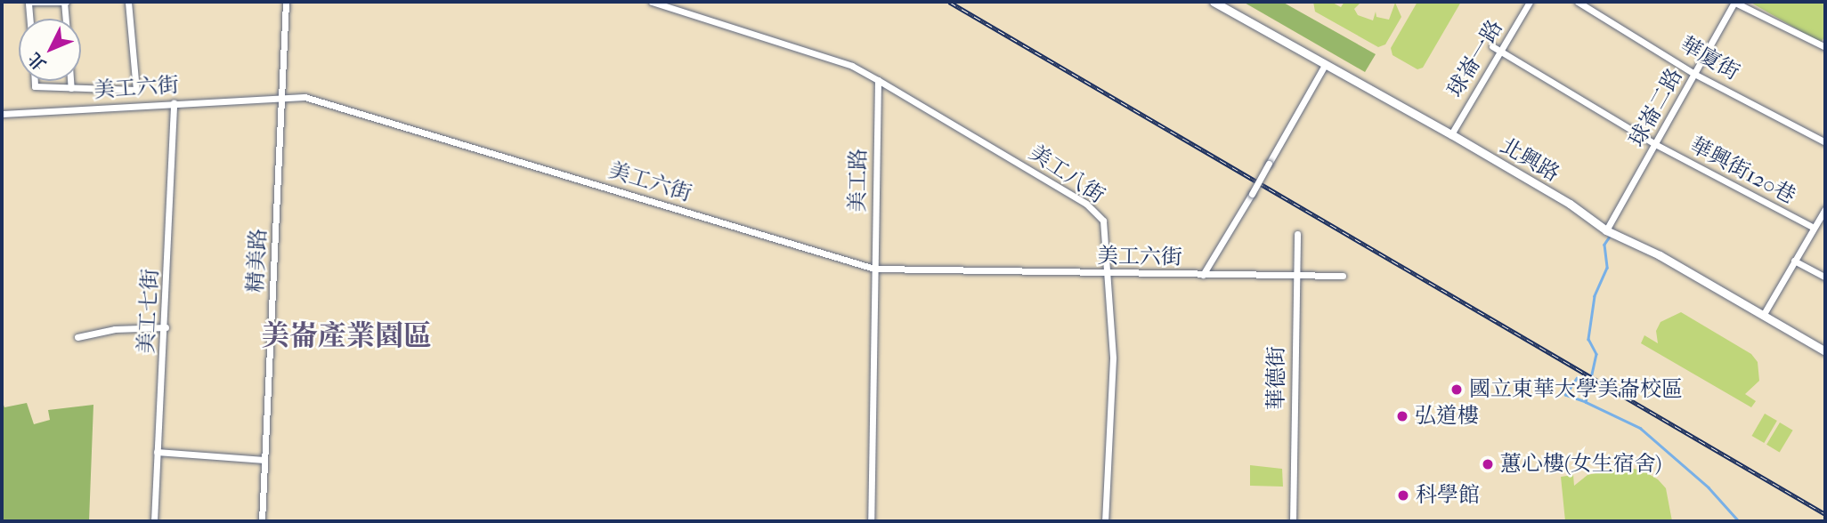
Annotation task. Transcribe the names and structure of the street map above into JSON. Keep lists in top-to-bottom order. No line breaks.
{"streets":{"street":["球崙一路","華廈街","美工六街","球崙二路","北興路","華興街120巷","美工八街","美工路","精美路","美工七街","華德街"]},"crossings":[["球崙一路","北興路"],["球崙一路","華興街120巷"],["華廈街","球崙二路"],["美工六街","美工八街"],["美工六街","美工路"],["美工六街","精美路"],["美工六街","美工七街"],["美工六街","華德街"],["球崙二路","北興路"],["球崙二路","華興街120巷"],["美工八街","美工路"]],"districts":["美崙產業園區"],"places":["國立東華大學美崙校區","弘道樓","蕙心樓(女生宿舍)","科學館"],"north":"bottom left"}
